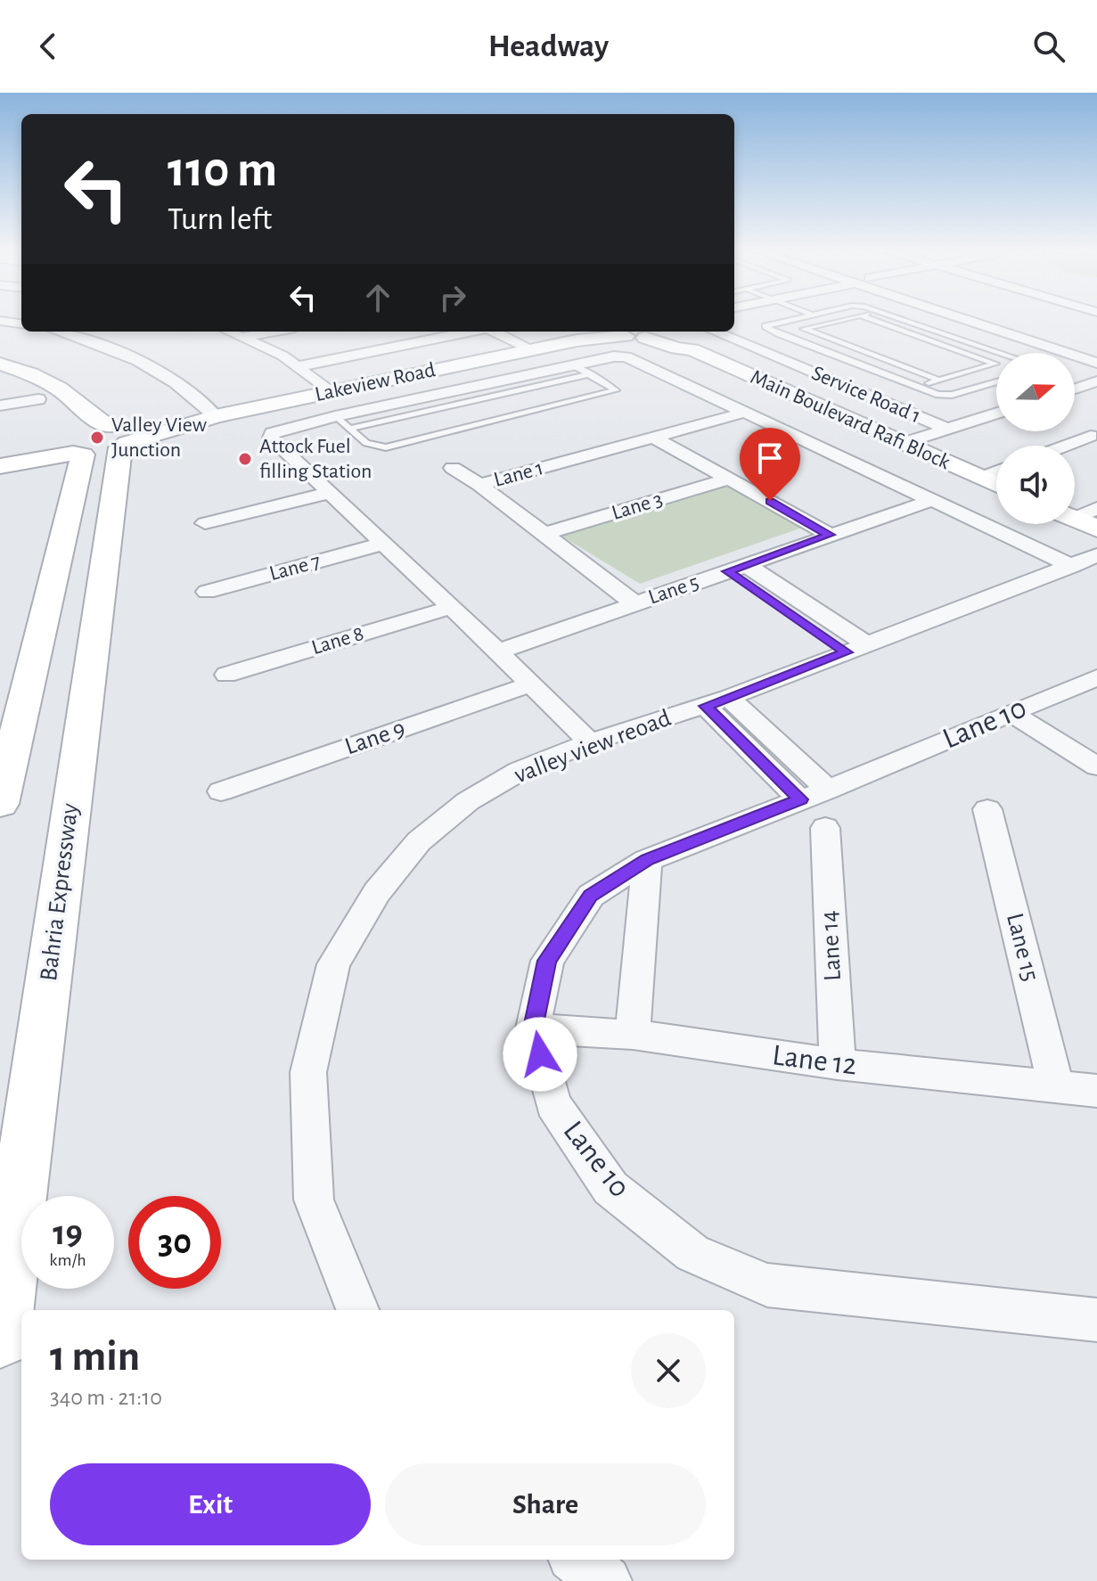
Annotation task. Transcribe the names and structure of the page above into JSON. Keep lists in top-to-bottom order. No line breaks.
{"streets":{"main road":["Lakeview Road","Main Boulevard Rafi Block","Bahria Expressway"],"street":["Service Road 1","Lane 1","Lane 3","Lane 7","Lane 5","Lane 8","Lane 10","Lane 9","valley view reoad","Lane 14","Lane 15","Lane 12"]},"crossings":[["Lakeview Road","Bahria Expressway"],["Service Road 1","Main Boulevard Rafi Block"],["Lane 1","Lane 3"],["Lane 1","Lane 5"],["Lane 10","Lane 12"],["Lane 14","Lane 12"],["Lane 15","Lane 12"]],"places":["Valley View Junction","Attock Fuel filling Station"],"north":"right","page":{"header":"Headway","turn":["110 m","Turn left"],"speed":"19 km/h","limit":"30","heading":["1 min","340 m · 21:10"],"buttons":["Exit","Share"]}}
